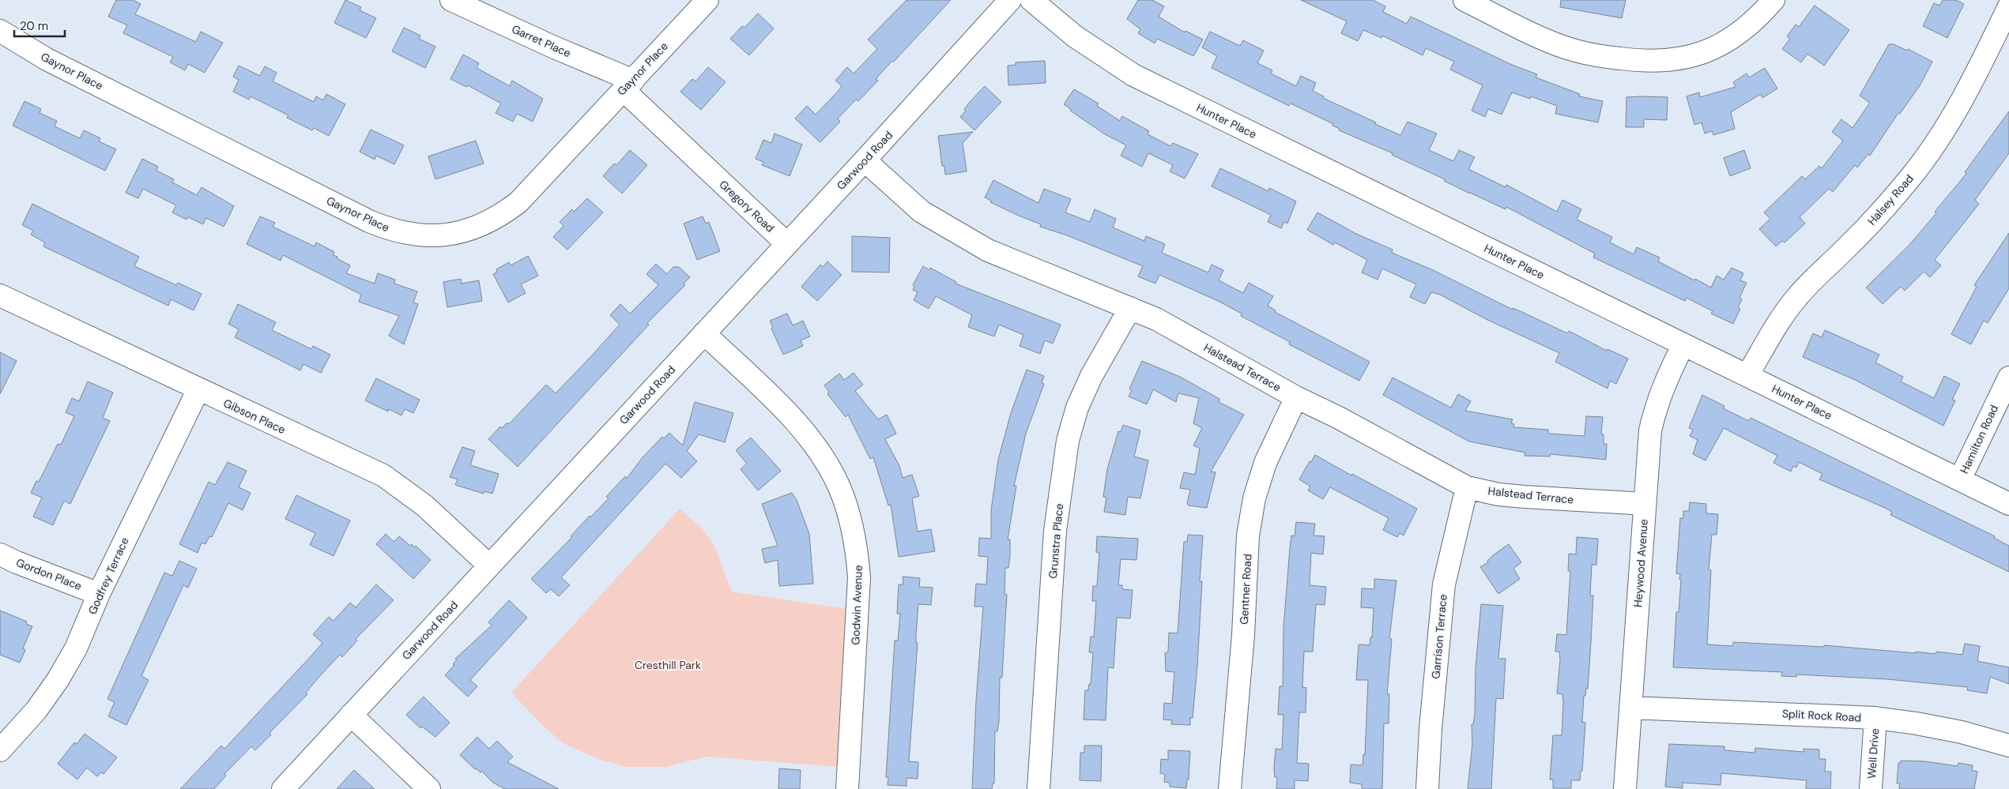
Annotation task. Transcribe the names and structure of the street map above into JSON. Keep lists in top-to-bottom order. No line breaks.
{"streets":{"street":["Garret Place","Gaynor Place","Hunter Place","Garwood Road","Halsey Road","Gregory Road","Halstead Terrace","Gibson Place","Hamilton Road","Grunstra Place","Heywood Avenue","Gordon Place","Godfrey Terrace","Gentner Road","Godwin Avenue","Garrison Terrace","Split Rock Road","Well Drive"]},"crossings":[["Garret Place","Gaynor Place"],["Garret Place","Gregory Road"],["Hunter Place","Halsey Road"],["Hunter Place","Hamilton Road"],["Hunter Place","Heywood Avenue"],["Garwood Road","Gregory Road"],["Garwood Road","Halstead Terrace"],["Garwood Road","Gibson Place"],["Garwood Road","Godwin Avenue"],["Halstead Terrace","Grunstra Place"],["Halstead Terrace","Heywood Avenue"],["Halstead Terrace","Gentner Road"],["Halstead Terrace","Garrison Terrace"],["Gibson Place","Godfrey Terrace"],["Heywood Avenue","Split Rock Road"],["Gordon Place","Godfrey Terrace"],["Split Rock Road","Well Drive"]],"parks":["Cresthill Park"],"scale_bar":"20 m"}
